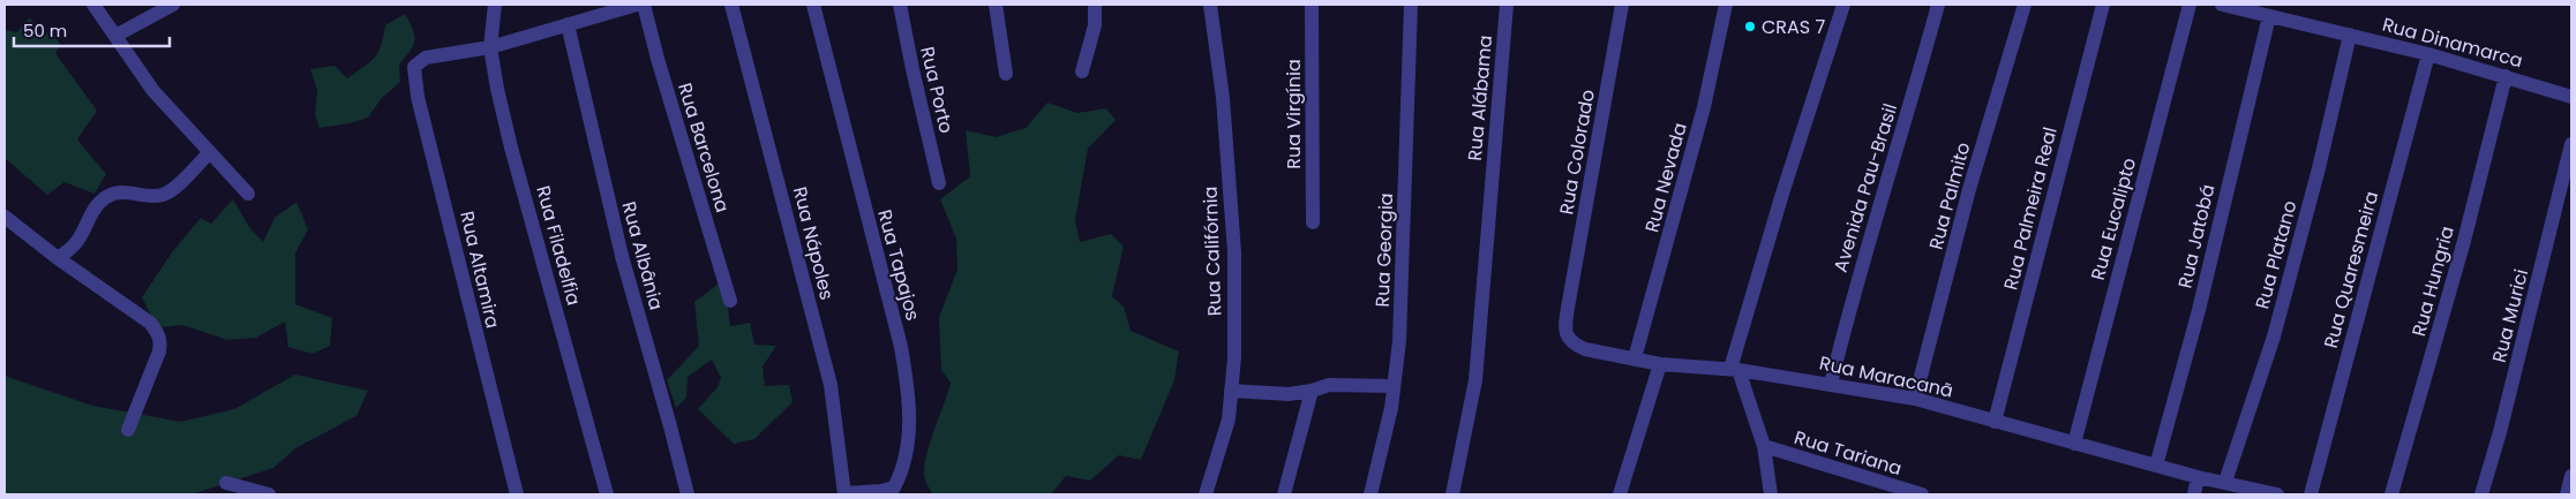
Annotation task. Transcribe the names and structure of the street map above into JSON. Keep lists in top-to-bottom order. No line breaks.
{"streets":{"street":["Rua Dinamarca","Rua Porto","Rua Alábama","Rua Virgínia","Rua Barcelona","Rua Colorado","Rua Nevada","Avenida Pau-Brasil","Rua Palmito","Rua Palmeira Real","Rua Eucalipto","Rua Jatobá","Rua Nápoles","Rua Filadelfia","Rua Georgia","Rua Califórnia","Rua Platano","Rua Albânia","Rua Tapajos","Rua Altamira","Rua Quaresmeira","Rua Hungria","Rua Murici","Rua Maracanã","Rua Tariana"]},"crossings":[["Rua Dinamarca","Rua Jatobá"],["Rua Dinamarca","Rua Platano"],["Rua Dinamarca","Rua Quaresmeira"],["Rua Dinamarca","Rua Hungria"],["Rua Colorado","Rua Maracanã"],["Rua Nevada","Rua Maracanã"],["Avenida Pau-Brasil","Rua Maracanã"],["Rua Palmito","Rua Maracanã"],["Rua Palmeira Real","Rua Maracanã"],["Rua Eucalipto","Rua Maracanã"],["Rua Jatobá","Rua Maracanã"],["Rua Nápoles","Rua Tapajos"],["Rua Filadelfia","Rua Altamira"],["Rua Platano","Rua Maracanã"]],"places":["CRAS 7"],"scale_bar":"50 m"}
